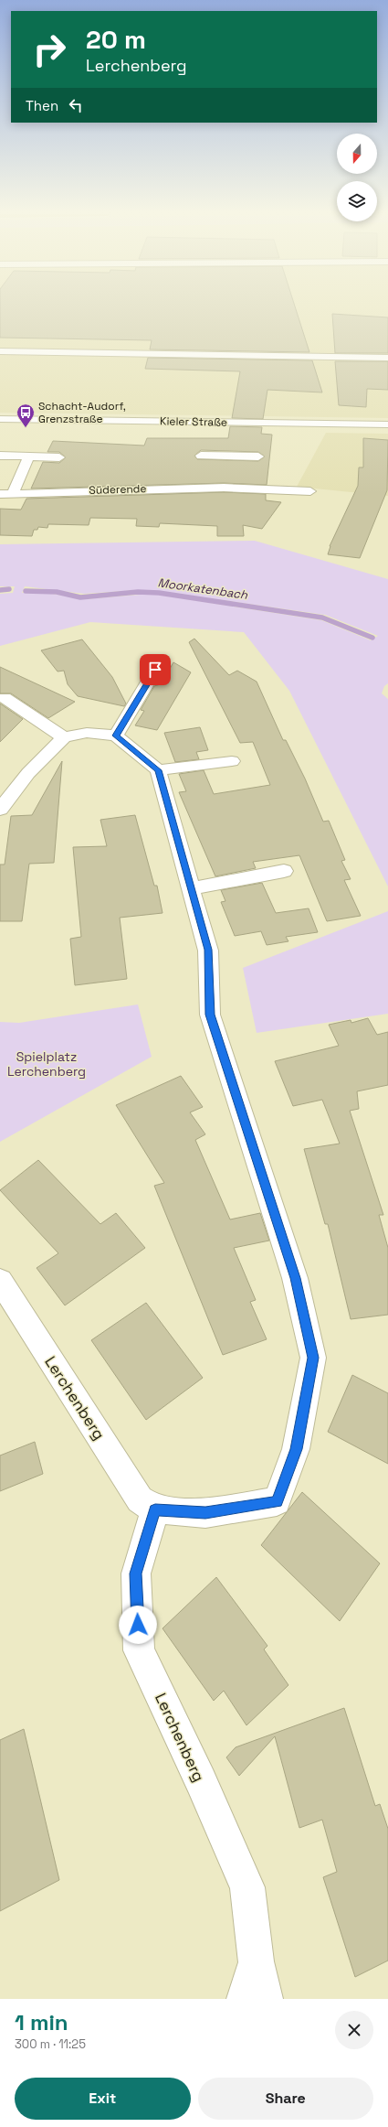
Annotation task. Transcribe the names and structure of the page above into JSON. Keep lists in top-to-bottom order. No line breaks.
{"streets":{"street":["Kieler Straße","Süderende","Lerchenberg"]},"water":["Moorkatenbach"],"parks":["Spielplatz Lerchenberg"],"places":{"bus stop":["Schacht-Audorf, Grenzstraße"]},"north":"bottom","page":{"turn":["20 m","Lerchenberg"],"then":"Then","heading":["1 min","300 m · 11:25"],"buttons":["Exit","Share"]}}
